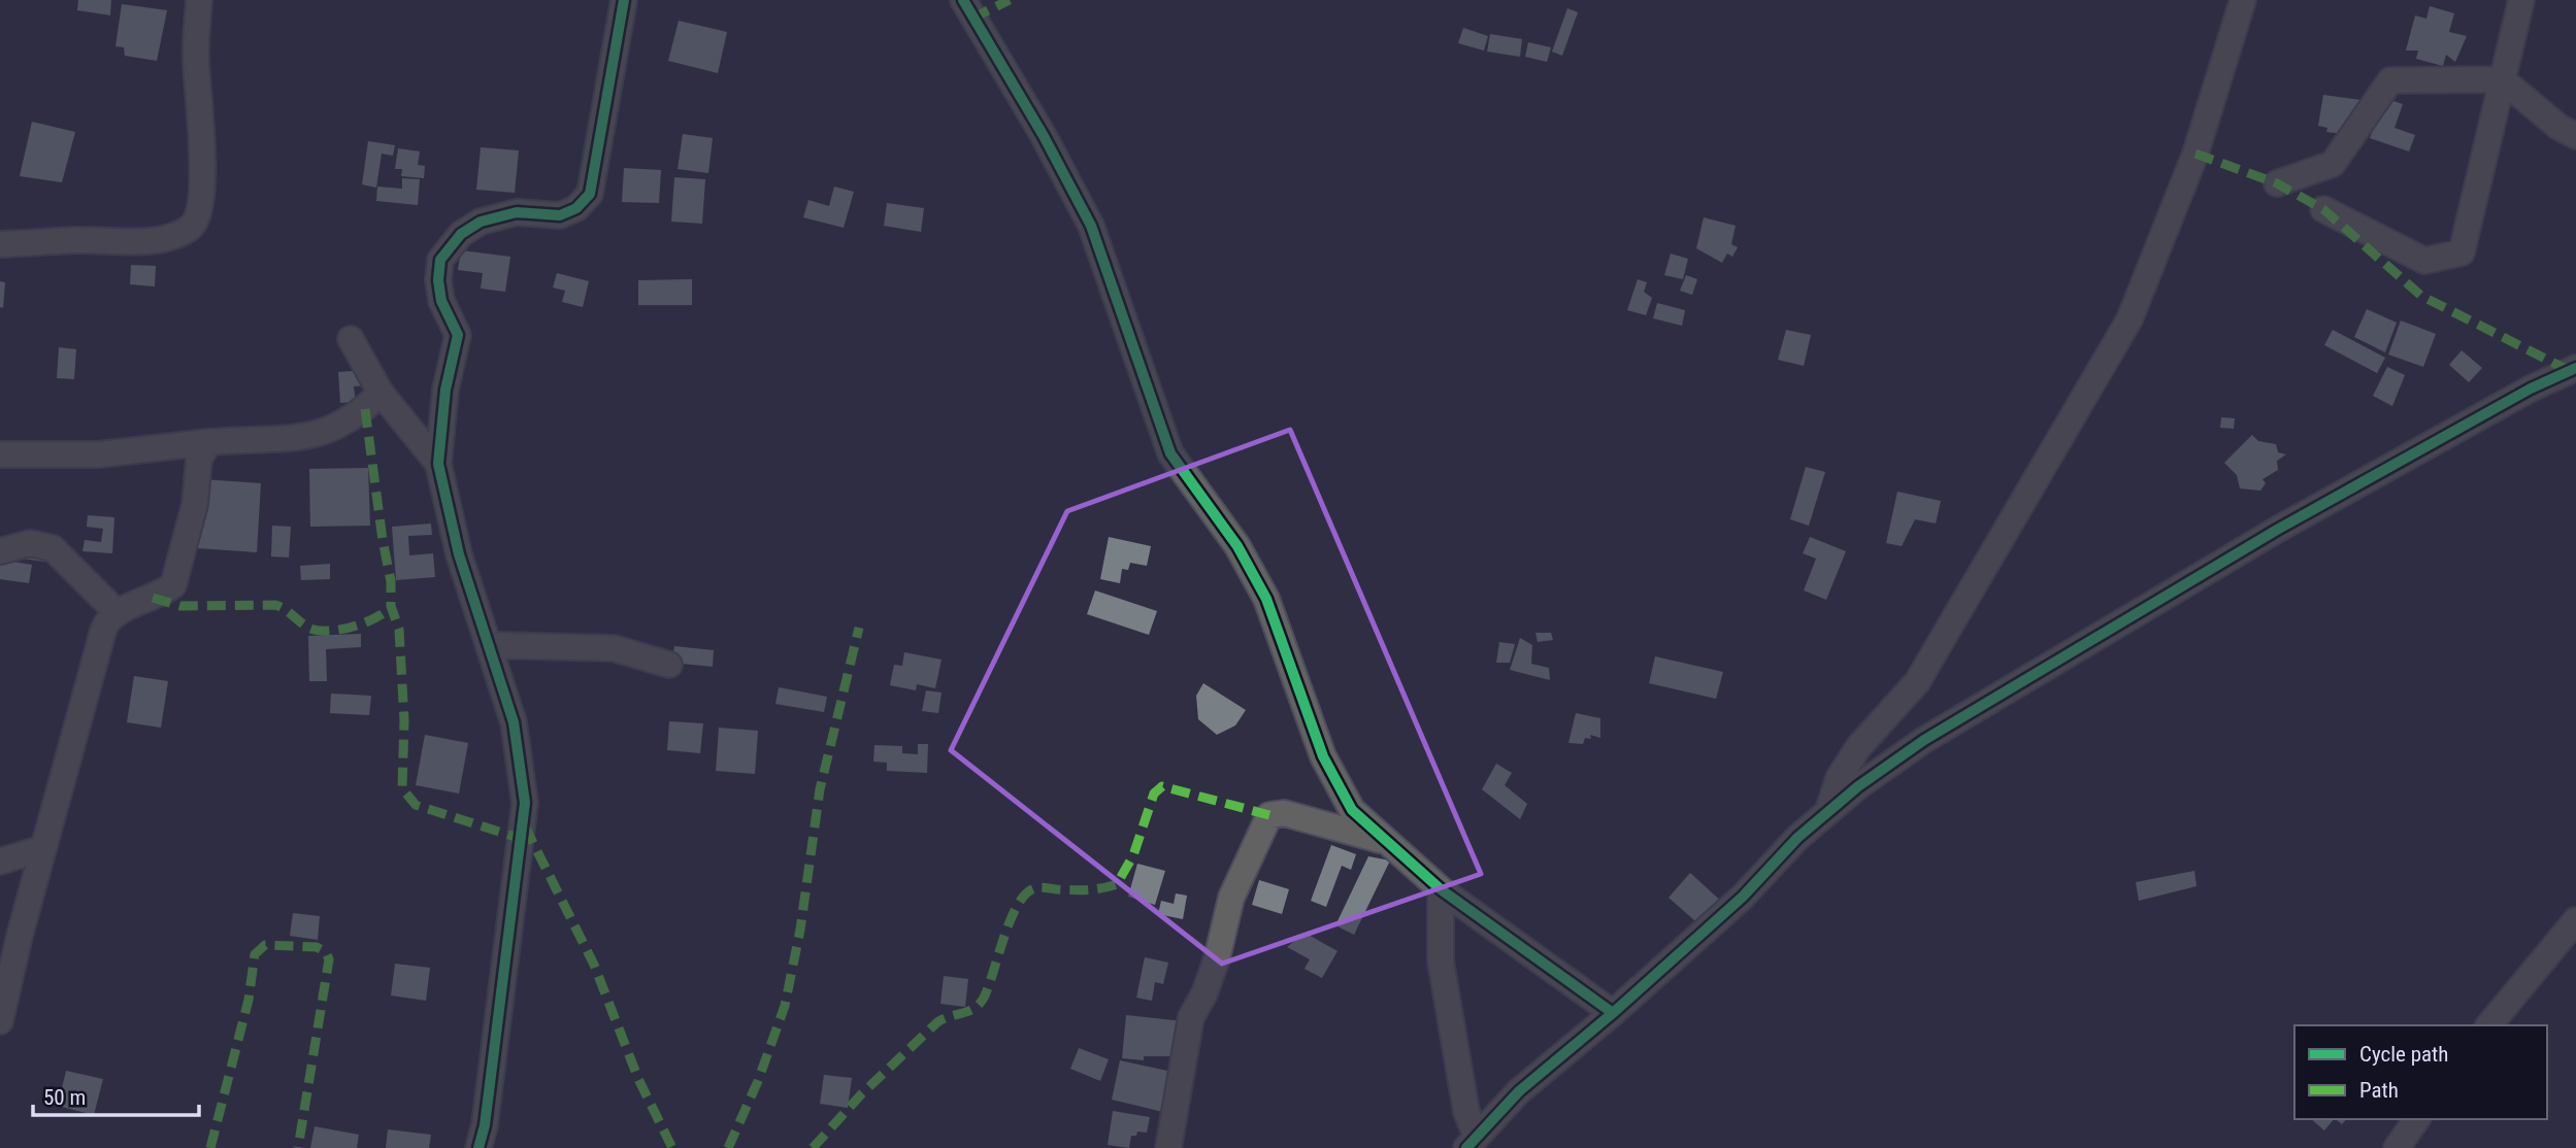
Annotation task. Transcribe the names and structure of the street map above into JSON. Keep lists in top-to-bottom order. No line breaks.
{"legend":["Cycle path","Path"],"scale_bar":"50 m"}
